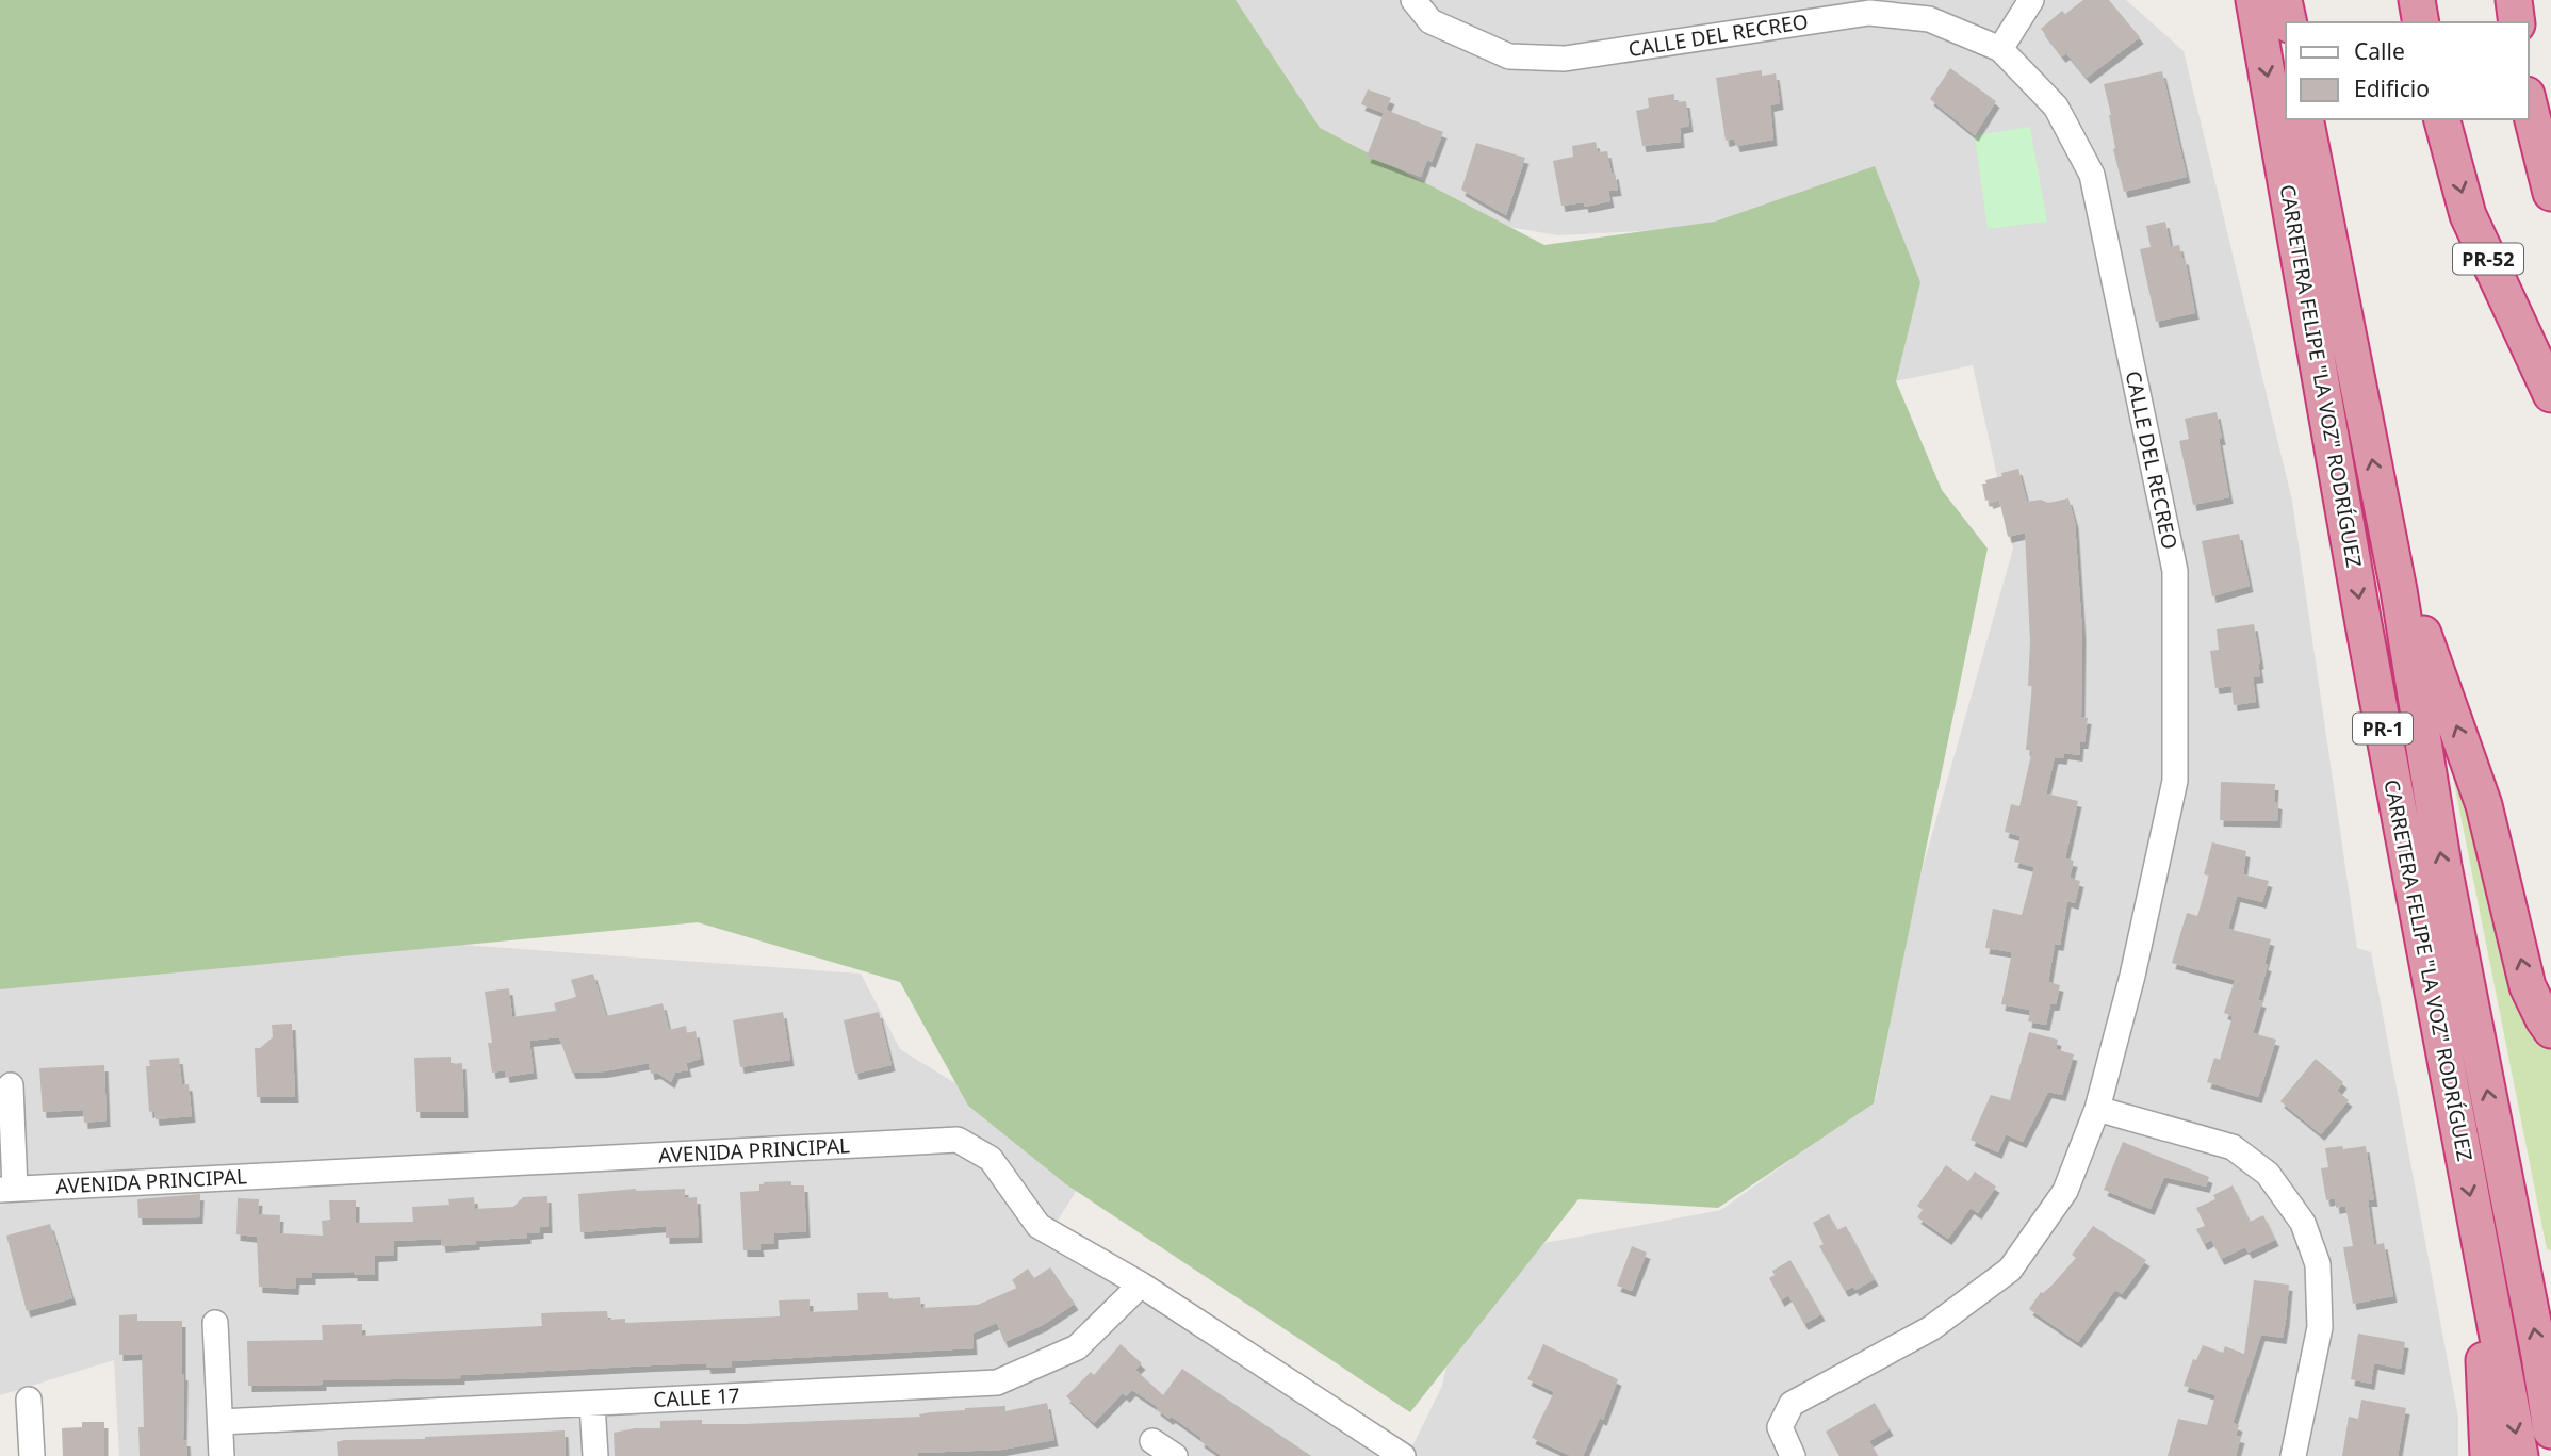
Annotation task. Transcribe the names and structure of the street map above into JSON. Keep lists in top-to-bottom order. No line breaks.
{"streets":{"highway":["PR-52","CARRETERA FELIPE \"LA VOZ\" RODRÍGUEZ","PR-1"],"street":["CALLE DEL RECREO","AVENIDA PRINCIPAL","CALLE 17"]},"crossings":[["AVENIDA PRINCIPAL","CALLE 17"]],"legend":["Calle","Edificio"]}
